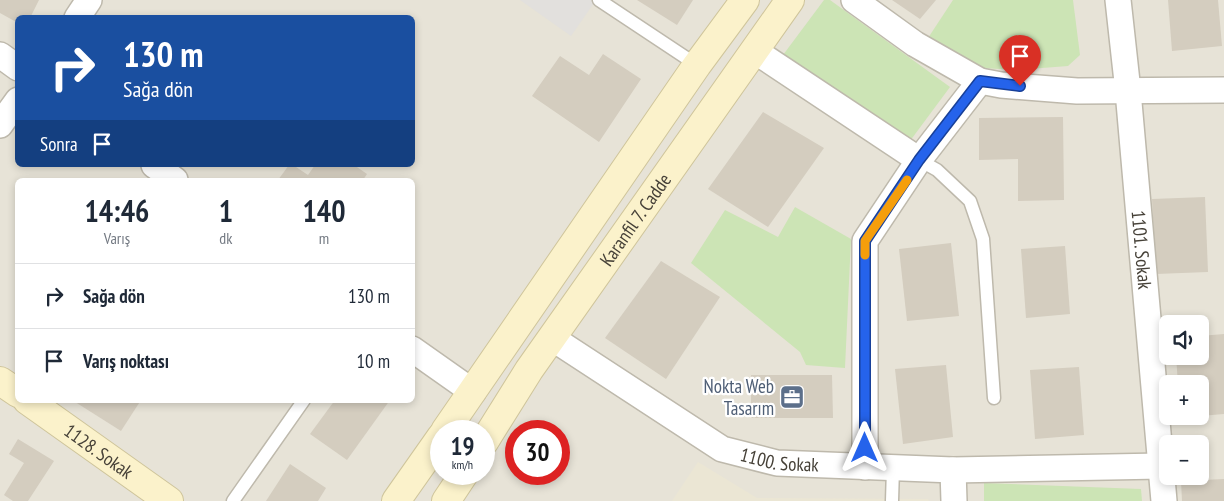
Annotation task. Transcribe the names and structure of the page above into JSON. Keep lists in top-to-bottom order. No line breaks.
{"streets":{"street":["Karanfil 7. Cadde","1101. Sokak","1128. Sokak","1100. Sokak"]},"crossings":[["Karanfil 7. Cadde","1100. Sokak"]],"places":{"office":["Nokta Web Tasarım"]},"page":{"turn":["130 m","Sağa dön"],"then":"Sonra","eta":["14:46","Varış","1","dk","140","m"],"list":[{"name":"Sağa dön","value":"130 m"},{"name":"Varış noktası","value":"10 m"}],"map_buttons":["+","−"],"speed":"19 km/h","limit":"30"}}
